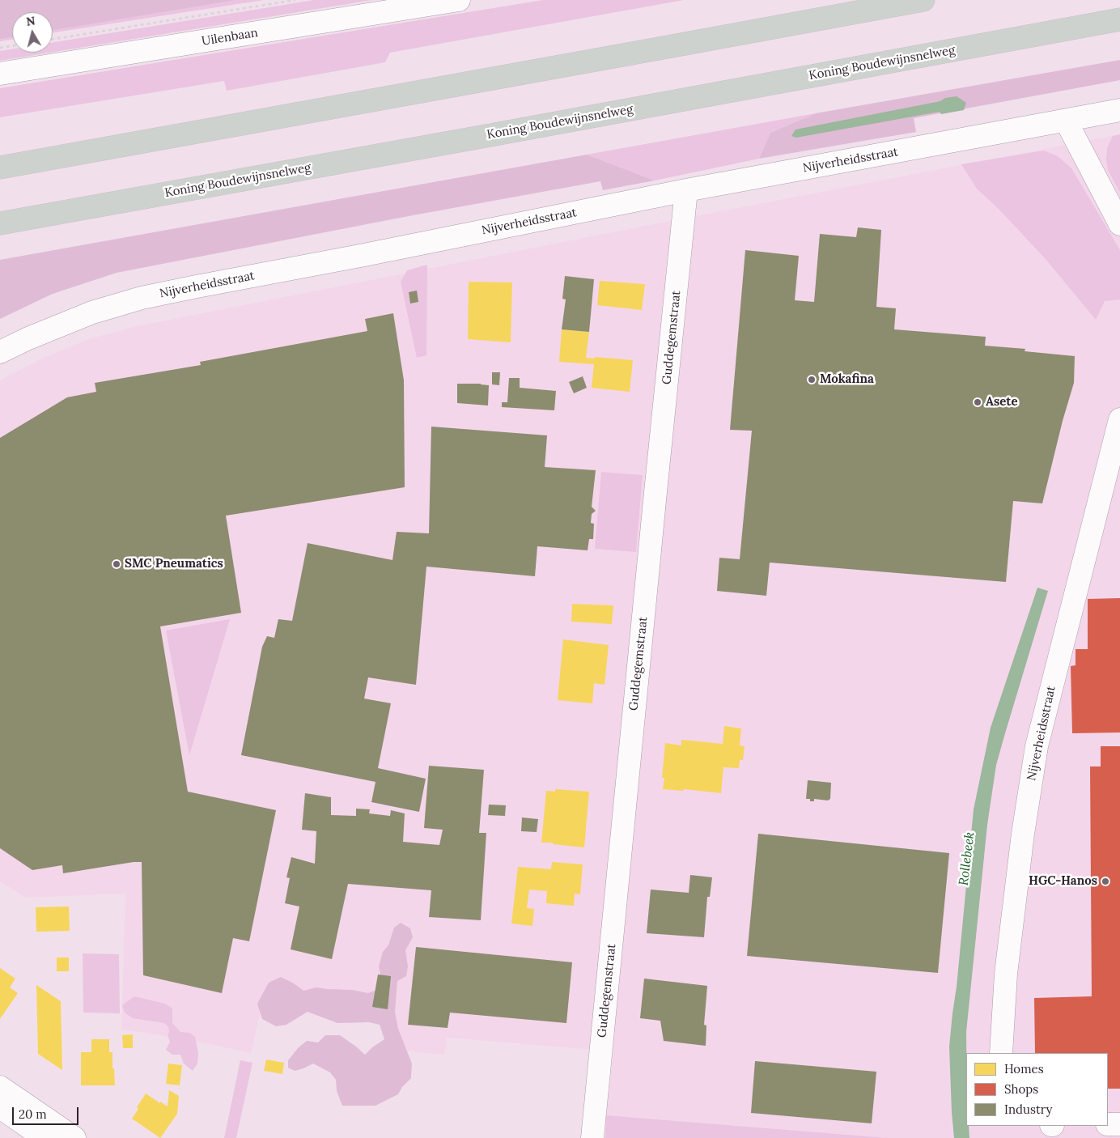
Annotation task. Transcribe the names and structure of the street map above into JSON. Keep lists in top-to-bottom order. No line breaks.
{"streets":{"highway":["Koning Boudewijnsnelweg"],"street":["Uilenbaan","Nijverheidsstraat","Guddegemstraat"]},"crossings":[["Nijverheidsstraat","Guddegemstraat"]],"water":["Rollebeek"],"places":["Mokafina","Asete","SMC Pneumatics","HGC-Hanos"],"legend":["Homes","Shops","Industry"],"scale_bar":"20 m","north":"top"}
